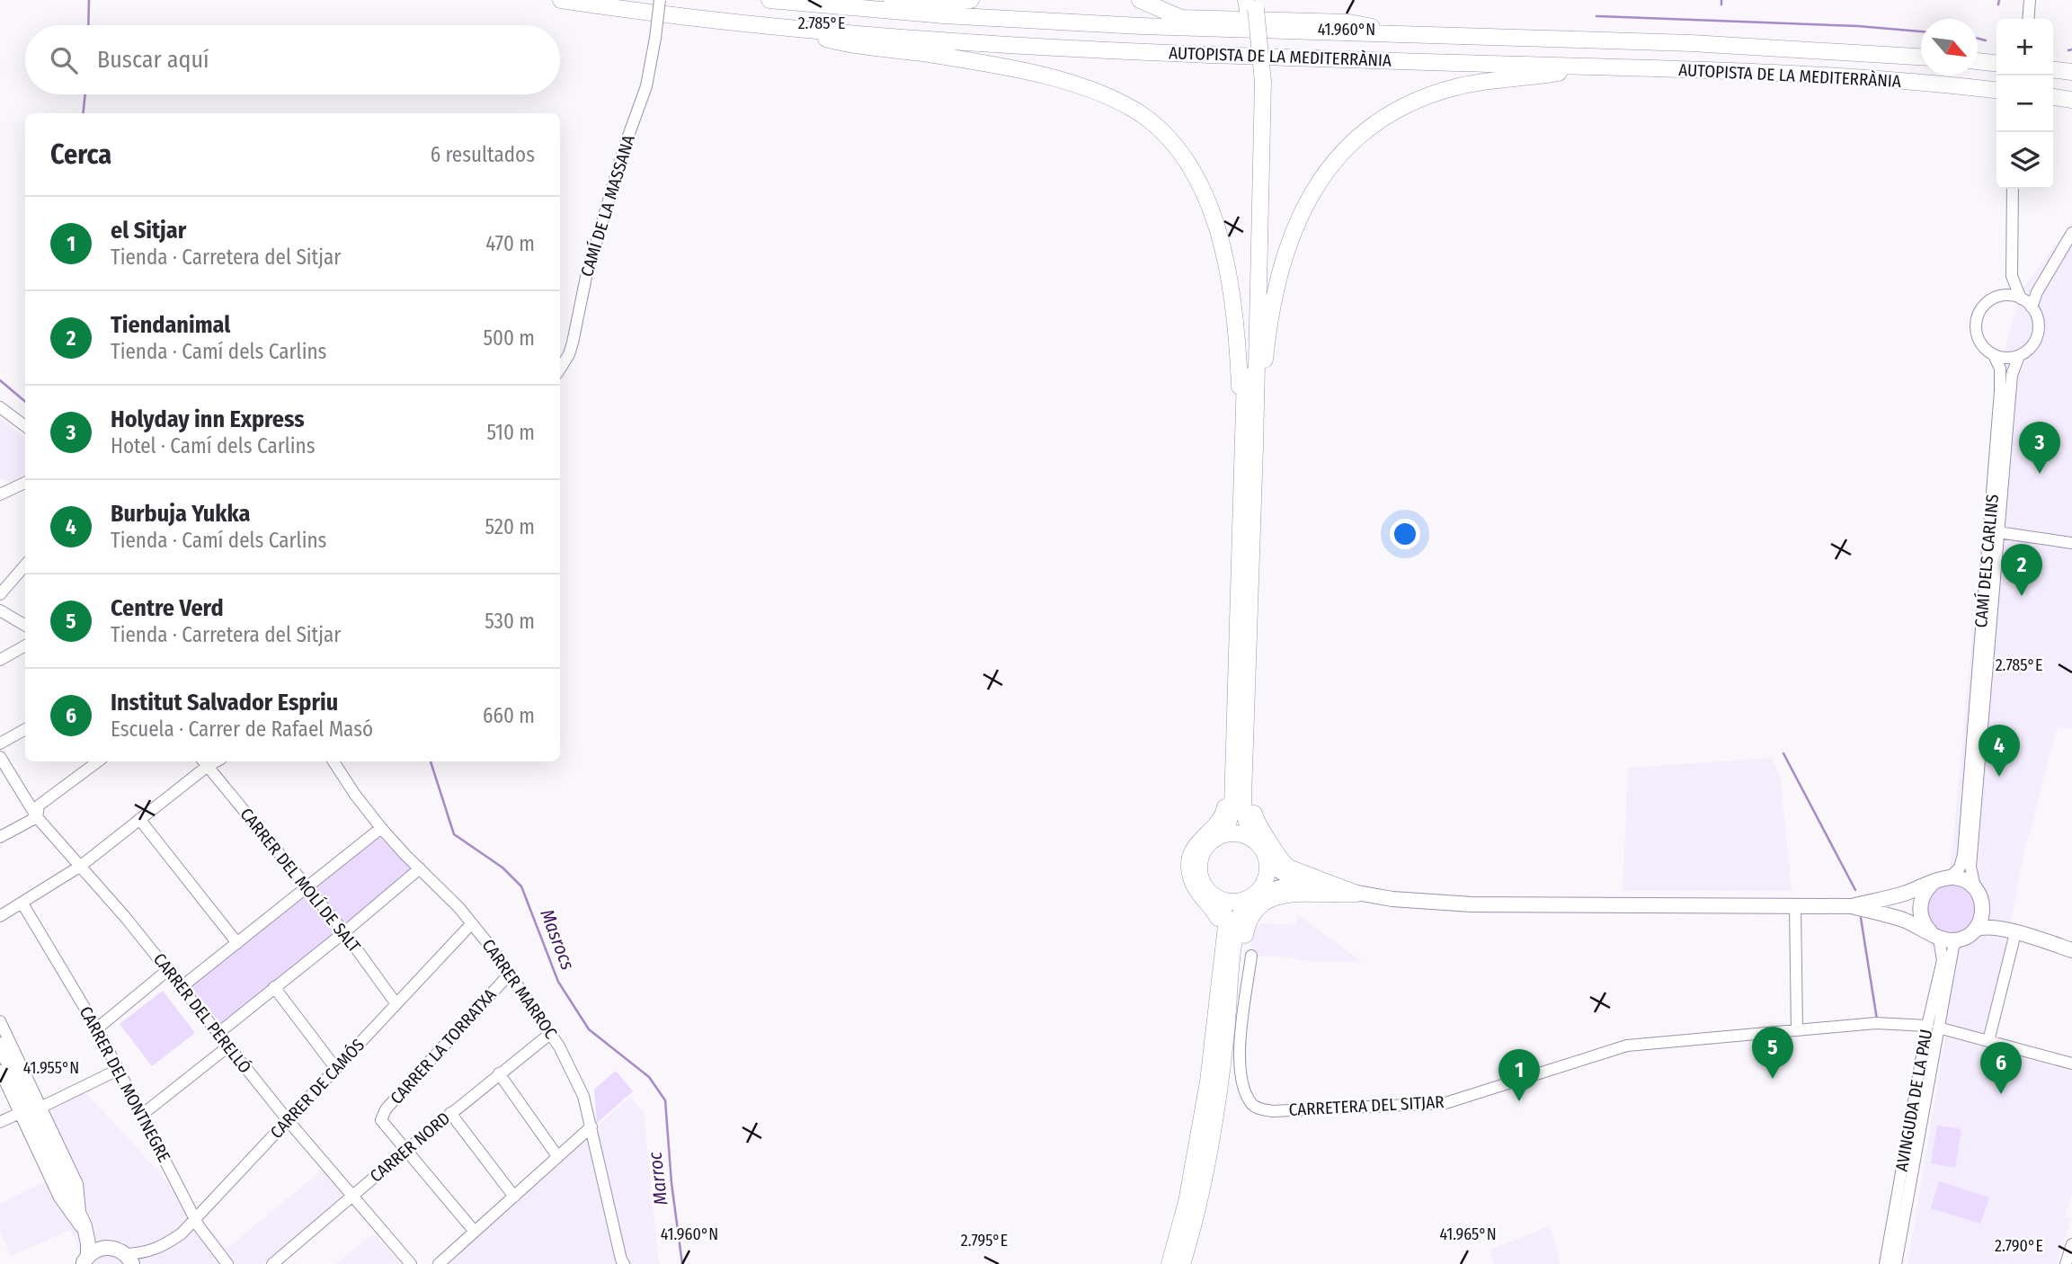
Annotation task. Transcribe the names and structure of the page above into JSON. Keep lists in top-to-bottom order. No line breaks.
{"streets":{"highway":["AUTOPISTA DE LA MEDITERRÀNIA"],"street":["CAMÍ DE LA MASSANA","CAMÍ DELS CARLINS","CARRER DEL MOLÍ DE SALT","CARRER MARROC","CARRER DEL PERELLÓ","CARRER LA TORRATXA","CARRER DEL MONTNEGRE","CARRER DE CAMÓS","AVINGUDA DE LA PAU","CARRETERA DEL SITJAR","CARRER NORD"]},"crossings":[["CAMÍ DELS CARLINS","AVINGUDA DE LA PAU"],["CARRER DEL MOLÍ DE SALT","CARRER DE CAMÓS"],["CARRER MARROC","CARRER LA TORRATXA"],["CARRER MARROC","CARRER DE CAMÓS"],["CARRER MARROC","CARRER NORD"],["CARRER DEL PERELLÓ","CARRER DE CAMÓS"],["CARRER DEL PERELLÓ","CARRER NORD"],["CARRER LA TORRATXA","CARRER NORD"],["CARRER DEL MONTNEGRE","CARRER DE CAMÓS"],["AVINGUDA DE LA PAU","CARRETERA DEL SITJAR"]],"water":["Masrocs","Marroc"],"north":"bottom right","page":{"map_buttons":["+","−"],"search":"Buscar aquí","heading":["Cerca","6 resultados"],"list":[{"mark":"1","name":"el Sitjar","note":"Tienda · Carretera del Sitjar","value":"470 m"},{"mark":"2","name":"Tiendanimal","note":"Tienda · Camí dels Carlins","value":"500 m"},{"mark":"3","name":"Holyday inn Express","note":"Hotel · Camí dels Carlins","value":"510 m"},{"mark":"4","name":"Burbuja Yukka","note":"Tienda · Camí dels Carlins","value":"520 m"},{"mark":"5","name":"Centre Verd","note":"Tienda · Carretera del Sitjar","value":"530 m"},{"mark":"6","name":"Institut Salvador Espriu","note":"Escuela · Carrer de Rafael Masó","value":"660 m"}],"pins":["3","2","4","5","6","1"]},"coordinates":["2.785°E","41.960°N","41.955°N","41.965°N","2.795°E","2.790°E"]}
